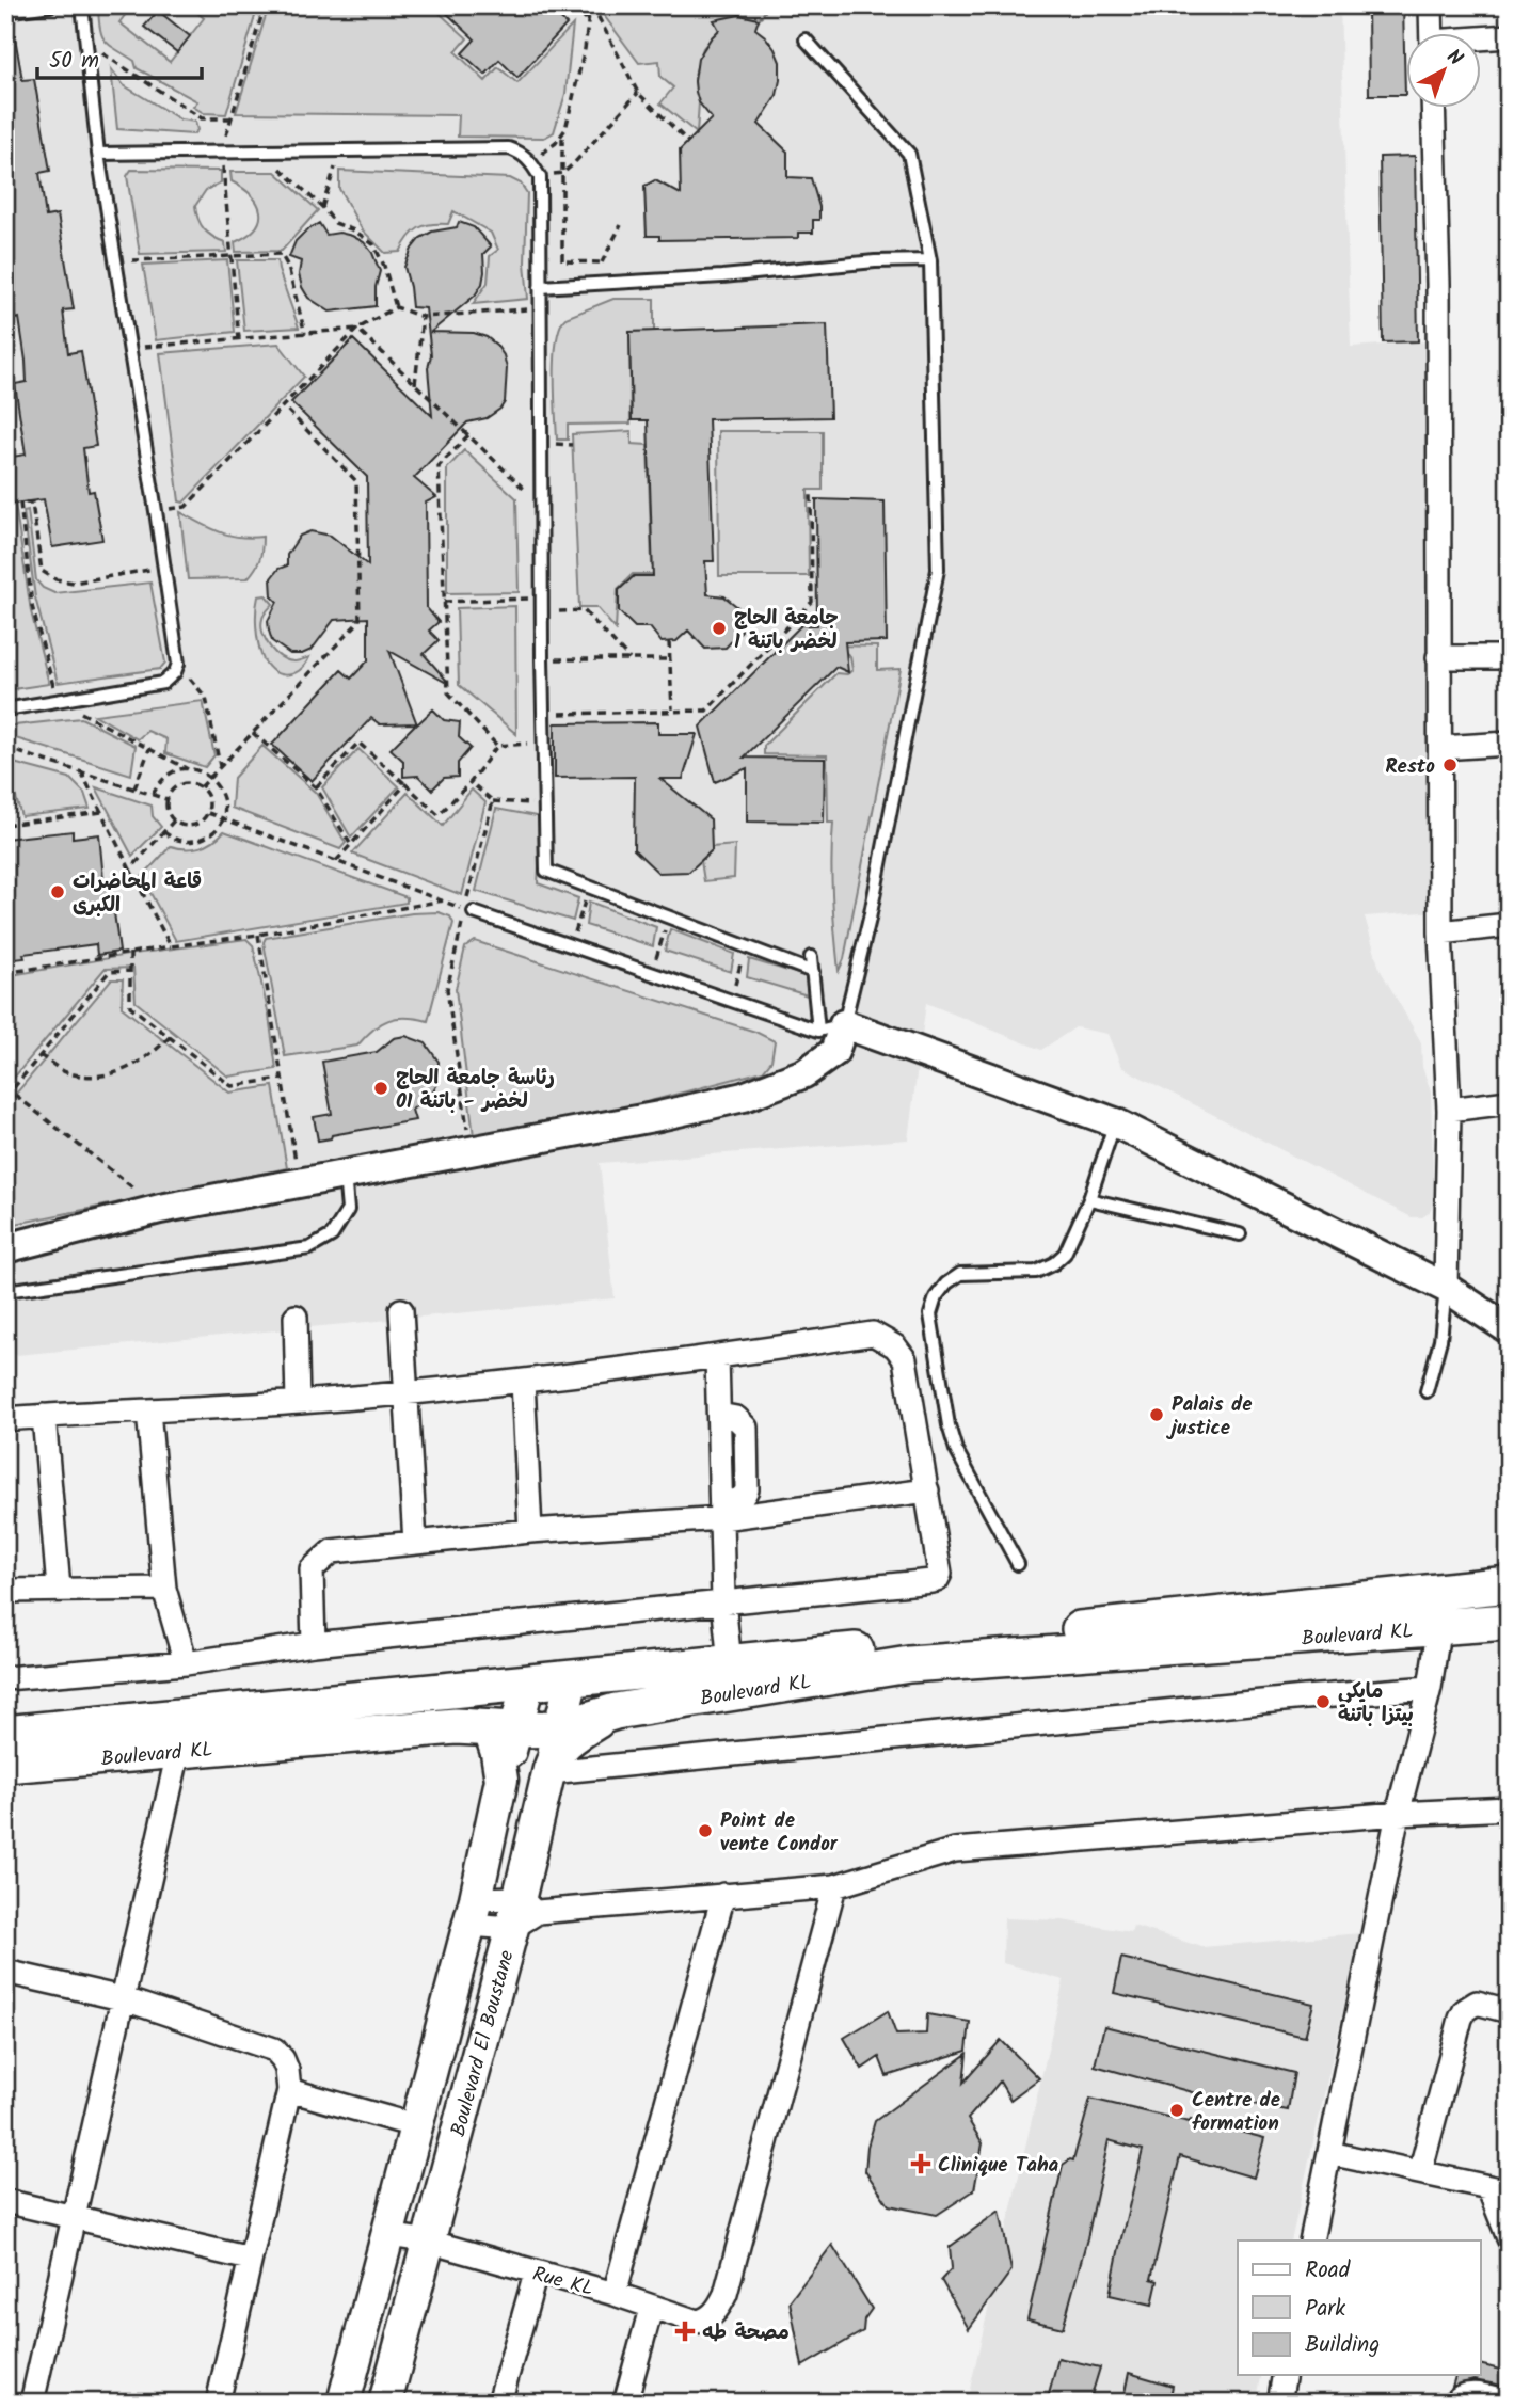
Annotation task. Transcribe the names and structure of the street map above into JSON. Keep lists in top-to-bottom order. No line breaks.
{"streets":{"main road":["Boulevard KL","Boulevard El Boustane"],"street":["Rue KL"]},"crossings":[["Boulevard KL","Boulevard El Boustane"],["Boulevard El Boustane","Rue KL"]],"places":{"other":["جامعة الحاج لخضر باتنة 1","Resto","قاعة المحاضرات الكبرى","رئاسة جامعة الحاج لخضر - باتنة 01","Palais de justice","مايكي بيتزا باتنة","Point de vente Condor","Centre de formation"],"health":["Clinique Taha","مصحة طه"]},"legend":["Road","Park","Building"],"scale_bar":"50 m","north":"top right"}
